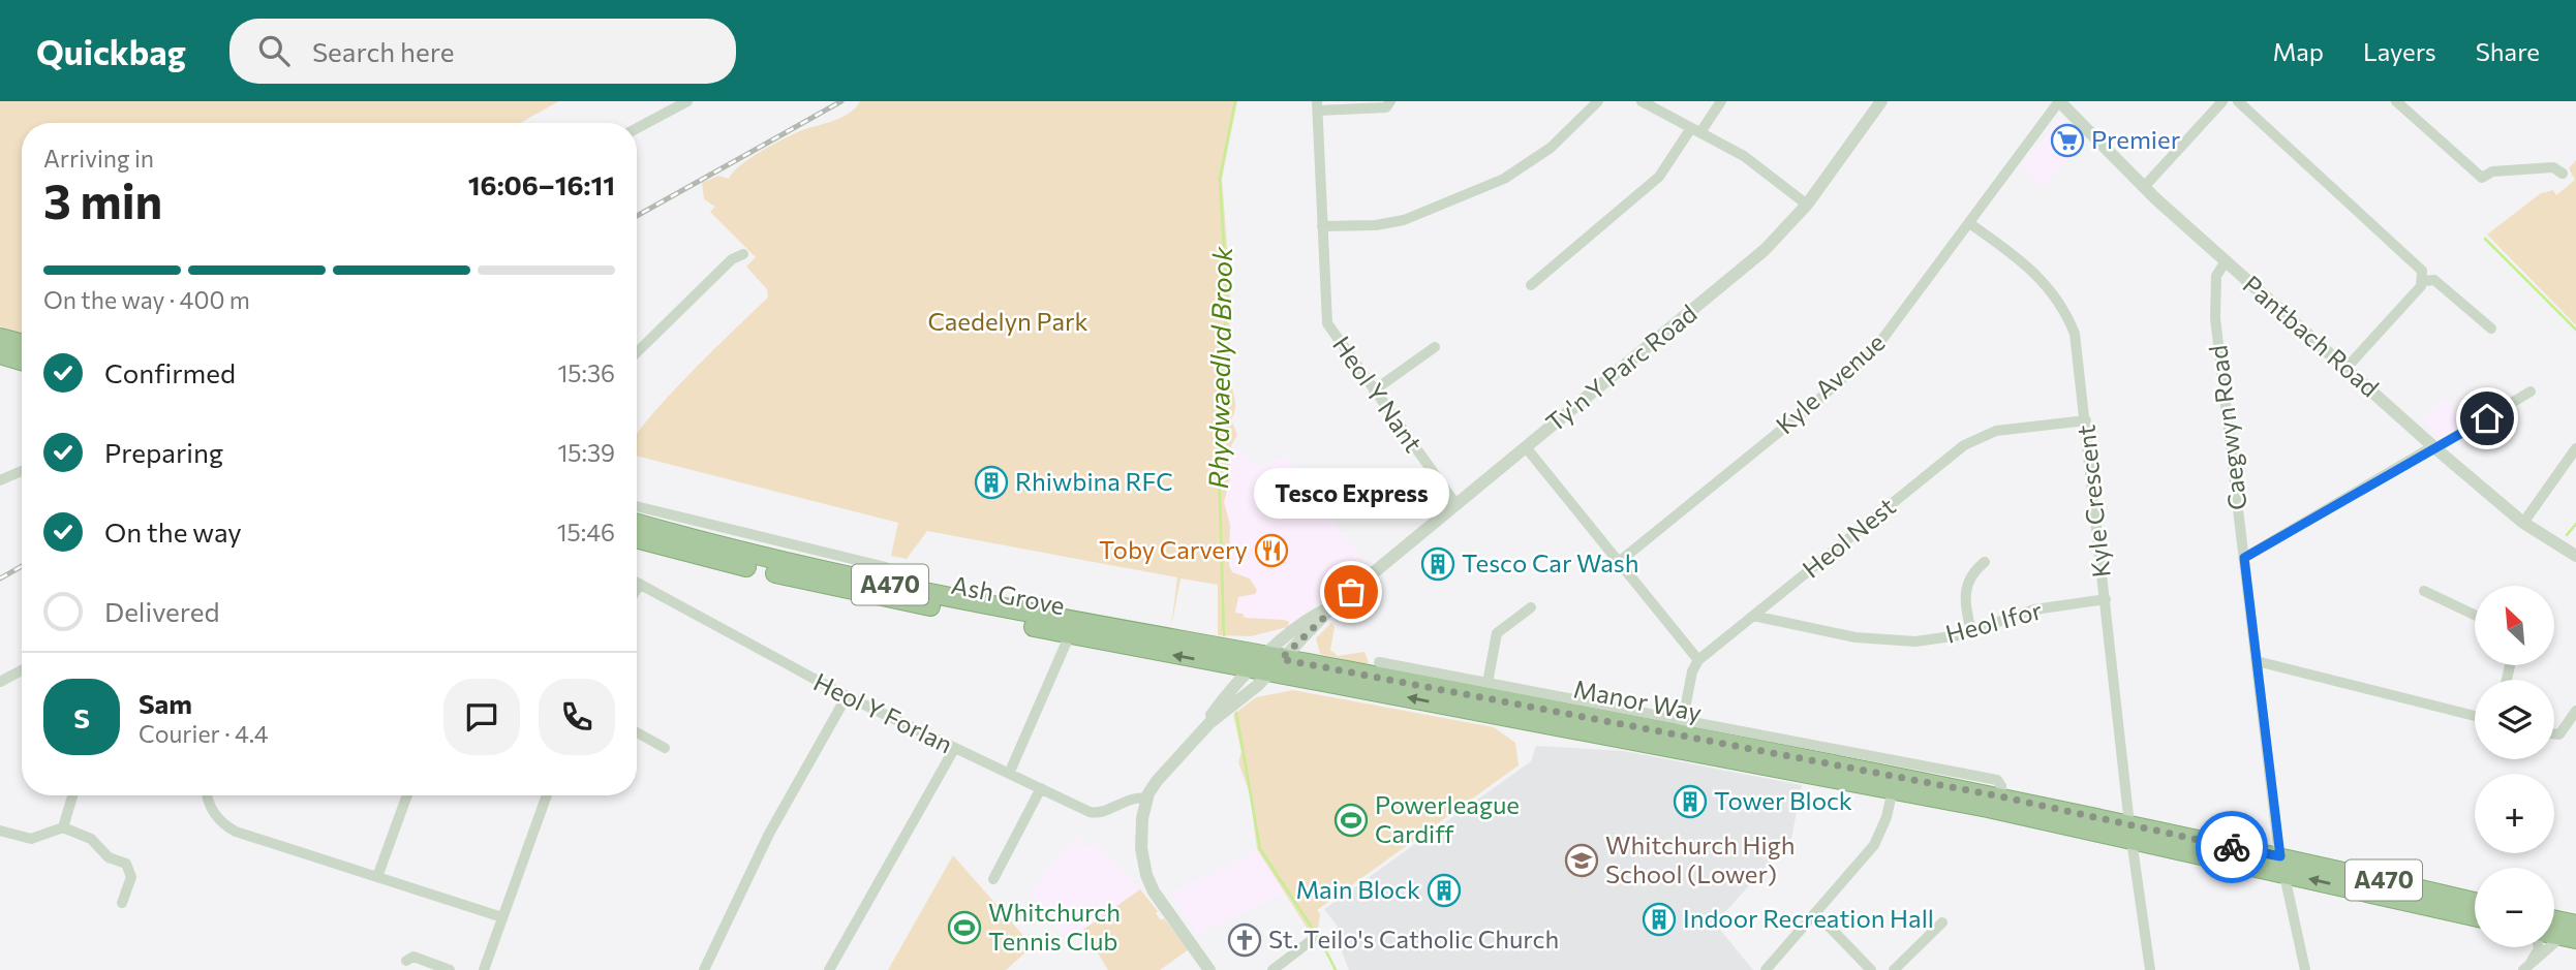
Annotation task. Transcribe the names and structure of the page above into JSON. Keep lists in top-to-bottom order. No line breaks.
{"streets":{"highway":["A470","Ash Grove","Manor Way"],"street":["Pantbach Road","Ty'n Y Parc Road","Kyle Avenue","Heol Y Nant","Caegwyn Road","Kyle Crescent","Heol Nest","Heol Ifor","Heol Y Forlan"]},"crossings":[["Pantbach Road","Kyle Avenue"],["Pantbach Road","Caegwyn Road"],["Ty'n Y Parc Road","Heol Y Nant"],["Ty'n Y Parc Road","Ash Grove"],["Ty'n Y Parc Road","Manor Way"],["Ty'n Y Parc Road","Heol Y Forlan"],["Kyle Avenue","Kyle Crescent"],["Caegwyn Road","Manor Way"],["Kyle Crescent","Heol Nest"],["Kyle Crescent","Heol Ifor"],["Kyle Crescent","Manor Way"],["Heol Nest","Heol Ifor"],["Ash Grove","Manor Way"]],"water":["Rhydwaedlyd Brook"],"parks":["Caedelyn Park"],"places":{"supermarket":["Premier"],"building":["Rhiwbina RFC","Tesco Car Wash","Tower Block","Main Block","Indoor Recreation Hall"],"restaurant":["Toby Carvery"],"other":["Tesco Express"],"sports":["Powerleague Cardiff","Whitchurch Tennis Club"],"school or university":["Whitchurch High School (Lower)"],"church":["St. Teilo's Catholic Church"]},"north":"top left","page":{"header":"Quickbag","search":"Search here","nav":["Map","Layers","Share"],"heading":["3 min","Arriving in","16:06–16:11"],"panel":["Sam","Courier · 4.4"],"bar":"On the way · 400 m","list":[["Confirmed","15:36"],["Preparing","15:39"],["On the way","15:46"],"Delivered"],"bubble":"Tesco Express","map_buttons":["+","−"],"round":"S"}}
